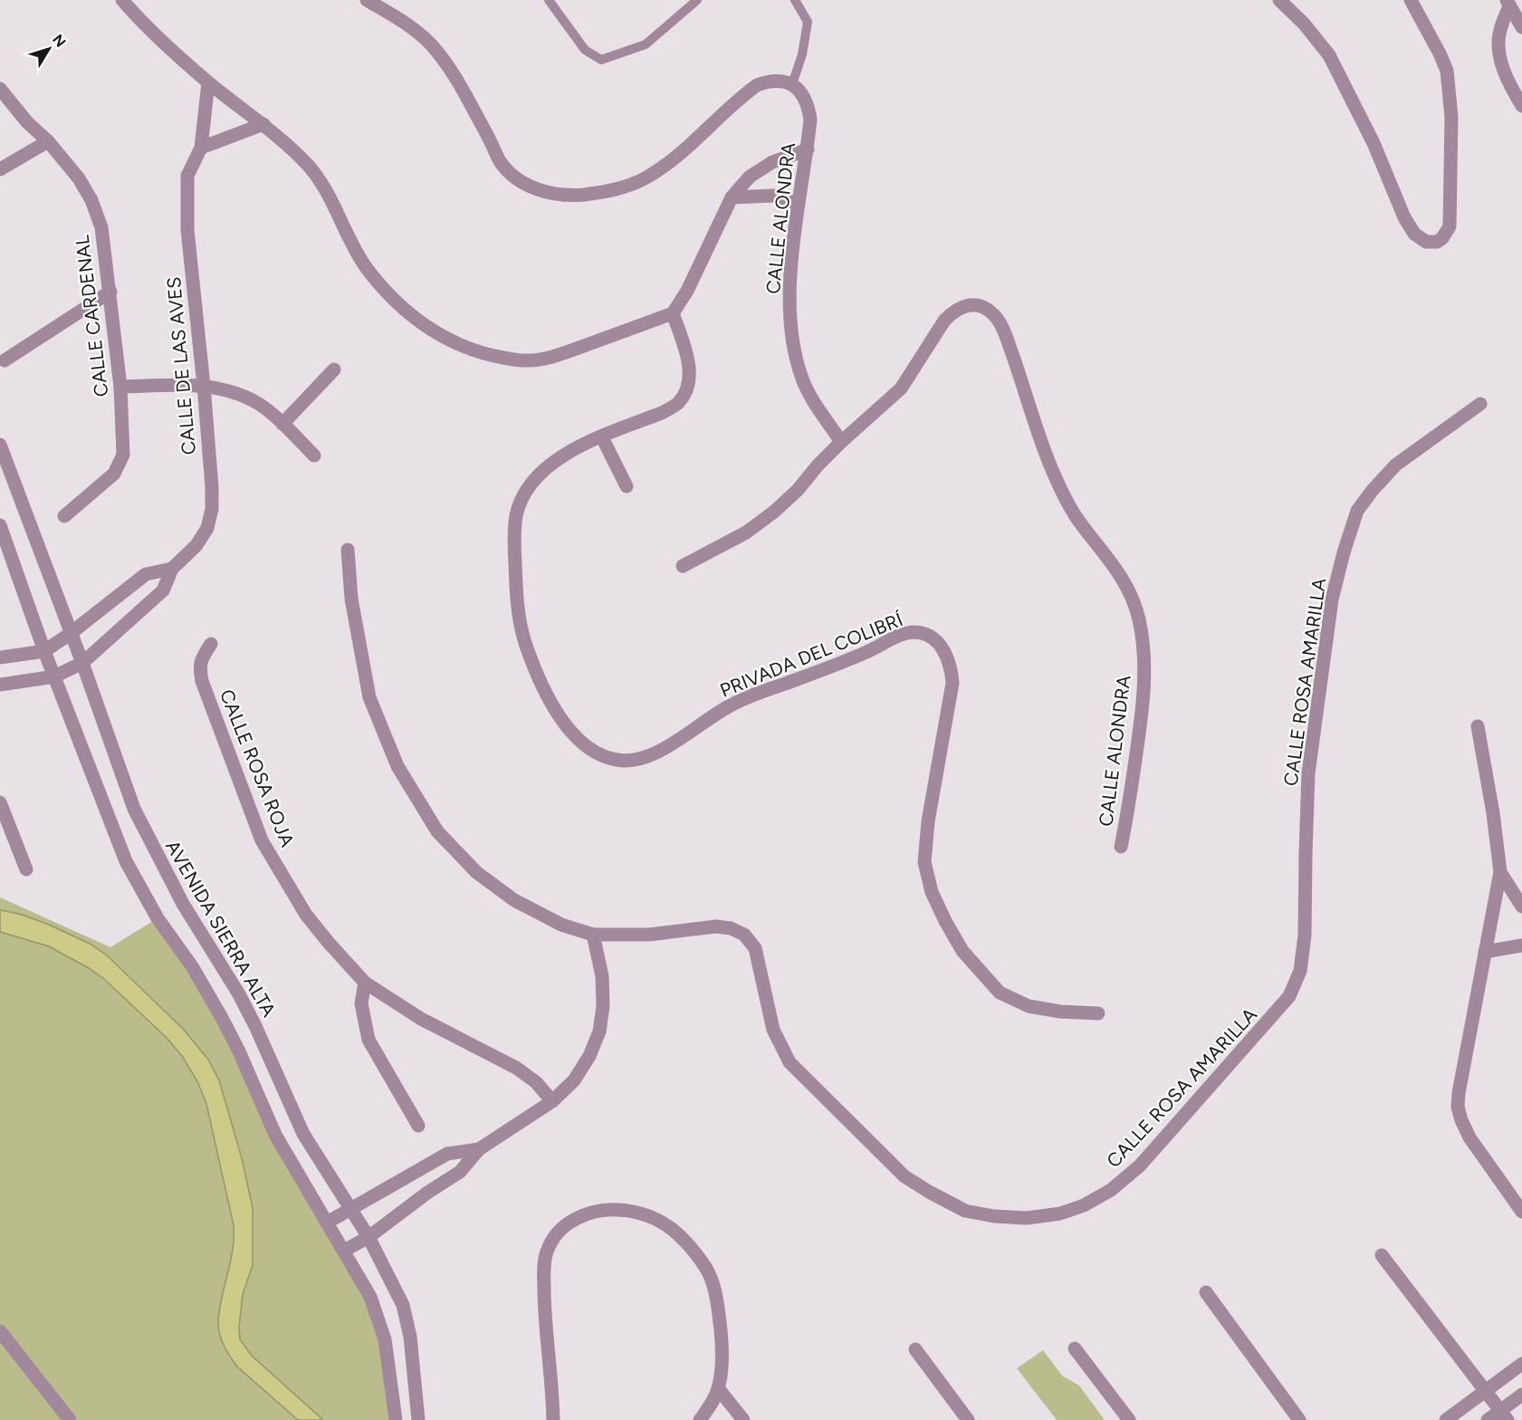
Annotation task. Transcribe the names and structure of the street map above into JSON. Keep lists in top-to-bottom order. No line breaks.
{"streets":{"street":["CALLE ALONDRA","CALLE CARDENAL","CALLE DE LAS AVES","PRIVADA DEL COLIBRÍ","CALLE ROSA AMARILLA","CALLE ROSA ROJA","AVENIDA SIERRA ALTA"]},"crossings":[["CALLE DE LAS AVES","AVENIDA SIERRA ALTA"]],"north":"top right"}
